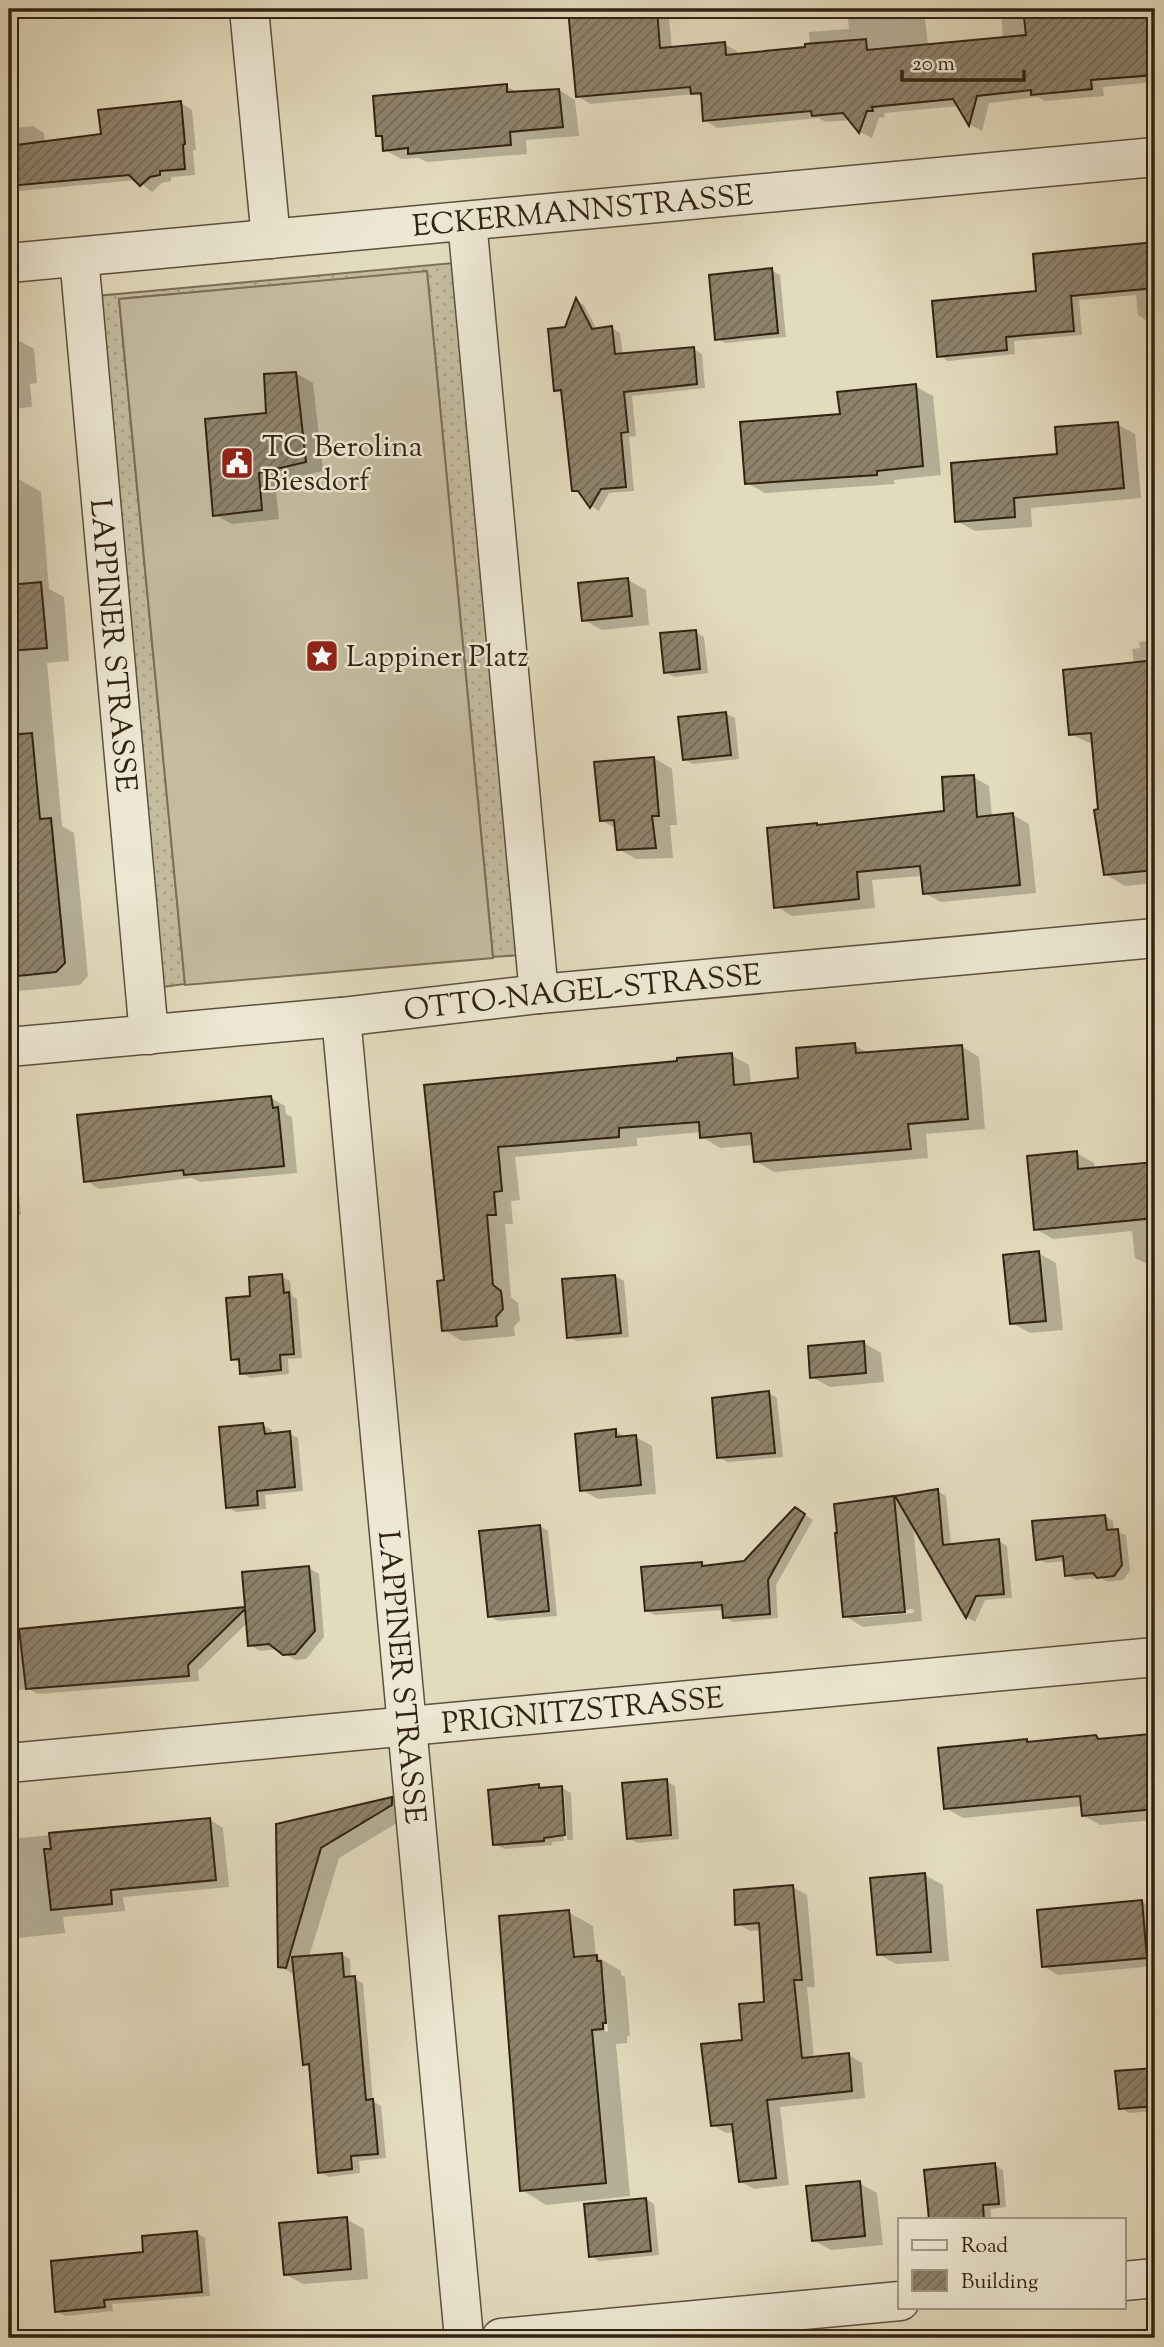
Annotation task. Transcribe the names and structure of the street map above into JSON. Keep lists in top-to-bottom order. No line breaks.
{"streets":{"street":["ECKERMANNSTRASSE","LAPPINER STRASSE","OTTO-NAGEL-STRASSE","PRIGNITZSTRASSE"]},"crossings":[["ECKERMANNSTRASSE","LAPPINER STRASSE"],["LAPPINER STRASSE","OTTO-NAGEL-STRASSE"],["LAPPINER STRASSE","PRIGNITZSTRASSE"]],"places":{"public building":["TC Berolina Biesdorf"],"place":["Lappiner Platz"]},"legend":["Road","Building"],"scale_bar":"20 m"}
